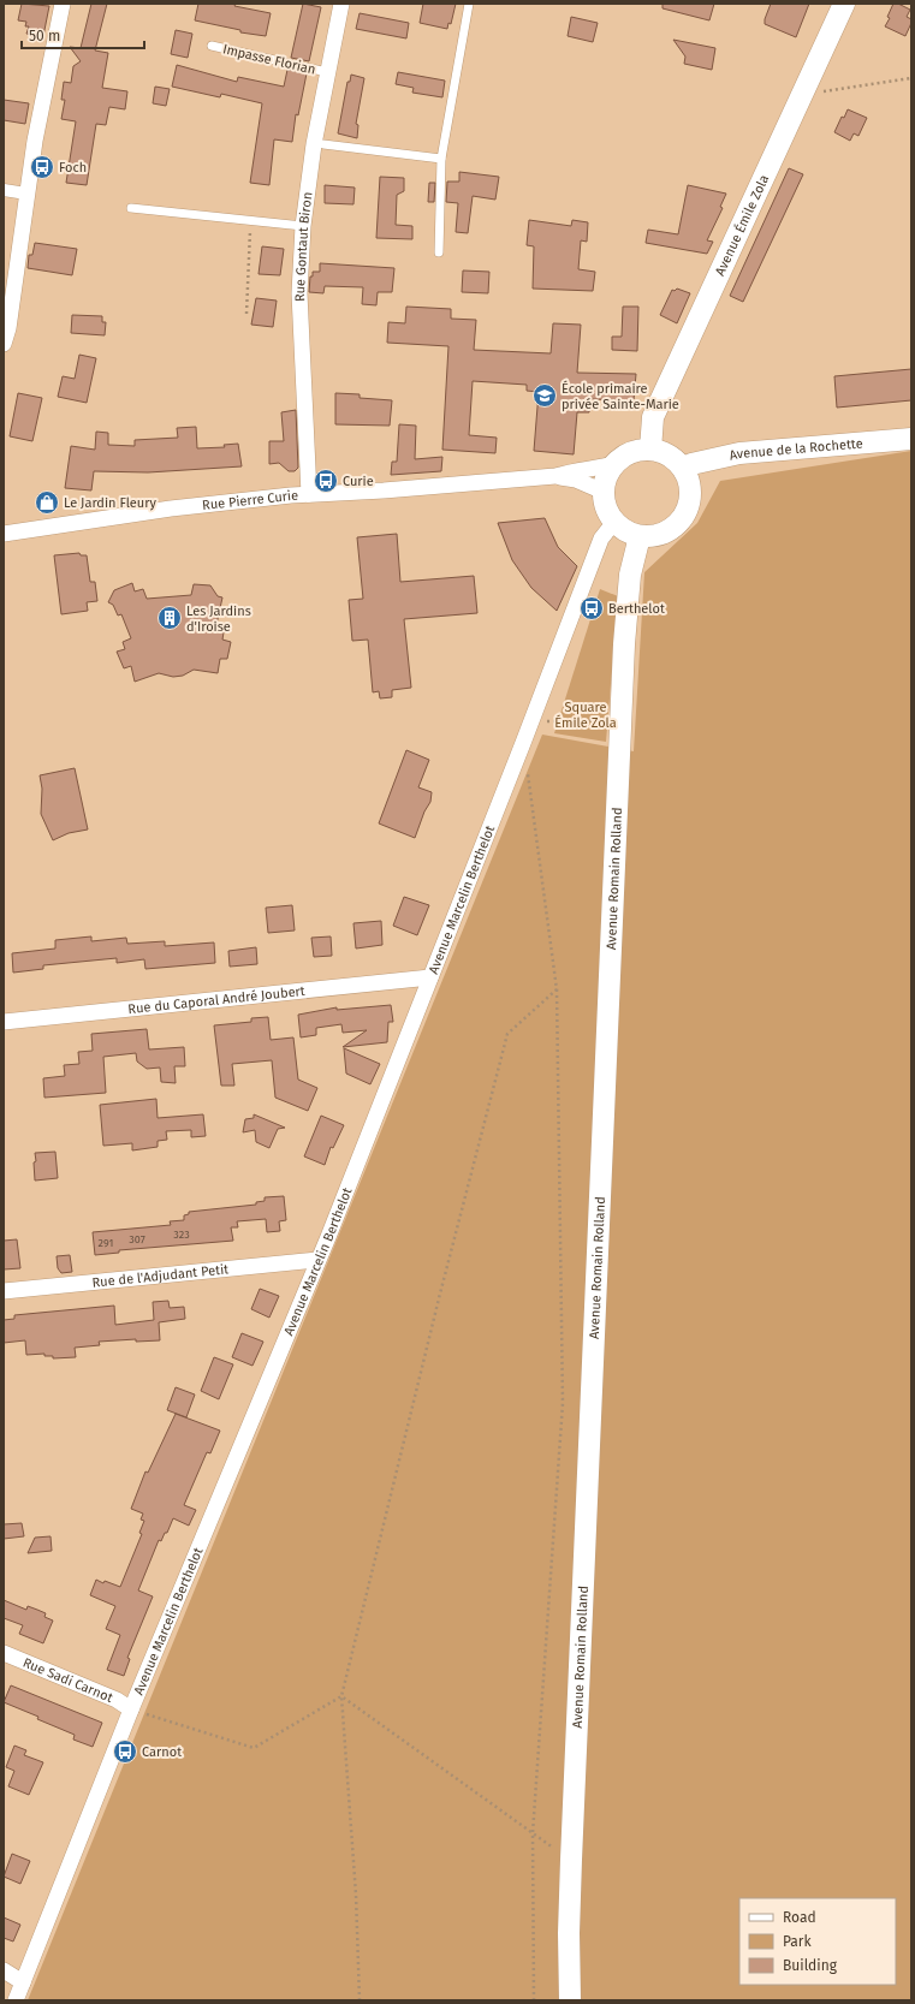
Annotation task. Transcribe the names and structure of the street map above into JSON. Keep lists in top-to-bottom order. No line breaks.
{"streets":{"main road":["Avenue Émile Zola","Avenue de la Rochette","Avenue Romain Rolland"],"street":["Rue Gontaut Biron","Rue Pierre Curie","Avenue Marcelin Berthelot","Rue du Caporal André Joubert","Rue de l'Adjudant Petit","Rue Sadi Carnot"],"lane":["Impasse Florian"]},"crossings":[["Impasse Florian","Rue Gontaut Biron"],["Avenue Émile Zola","Avenue de la Rochette"],["Avenue Émile Zola","Rue Pierre Curie"],["Avenue Émile Zola","Avenue Romain Rolland"],["Avenue Émile Zola","Avenue Marcelin Berthelot"],["Rue Gontaut Biron","Rue Pierre Curie"],["Avenue de la Rochette","Rue Pierre Curie"],["Avenue de la Rochette","Avenue Romain Rolland"],["Avenue de la Rochette","Avenue Marcelin Berthelot"],["Rue Pierre Curie","Avenue Romain Rolland"],["Rue Pierre Curie","Avenue Marcelin Berthelot"],["Avenue Romain Rolland","Avenue Marcelin Berthelot"],["Avenue Marcelin Berthelot","Rue du Caporal André Joubert"],["Avenue Marcelin Berthelot","Rue de l'Adjudant Petit"],["Avenue Marcelin Berthelot","Rue Sadi Carnot"]],"parks":["Square Émile Zola"],"places":{"bus stop":["Foch","Curie","Berthelot","Carnot"],"school or university":["École primaire privée Sainte-Marie"],"shop":["Le Jardin Fleury"],"building":["Les Jardins d'Iroise"]},"house_numbers":["323","307","291"],"legend":["Road","Park","Building"],"scale_bar":"50 m"}
